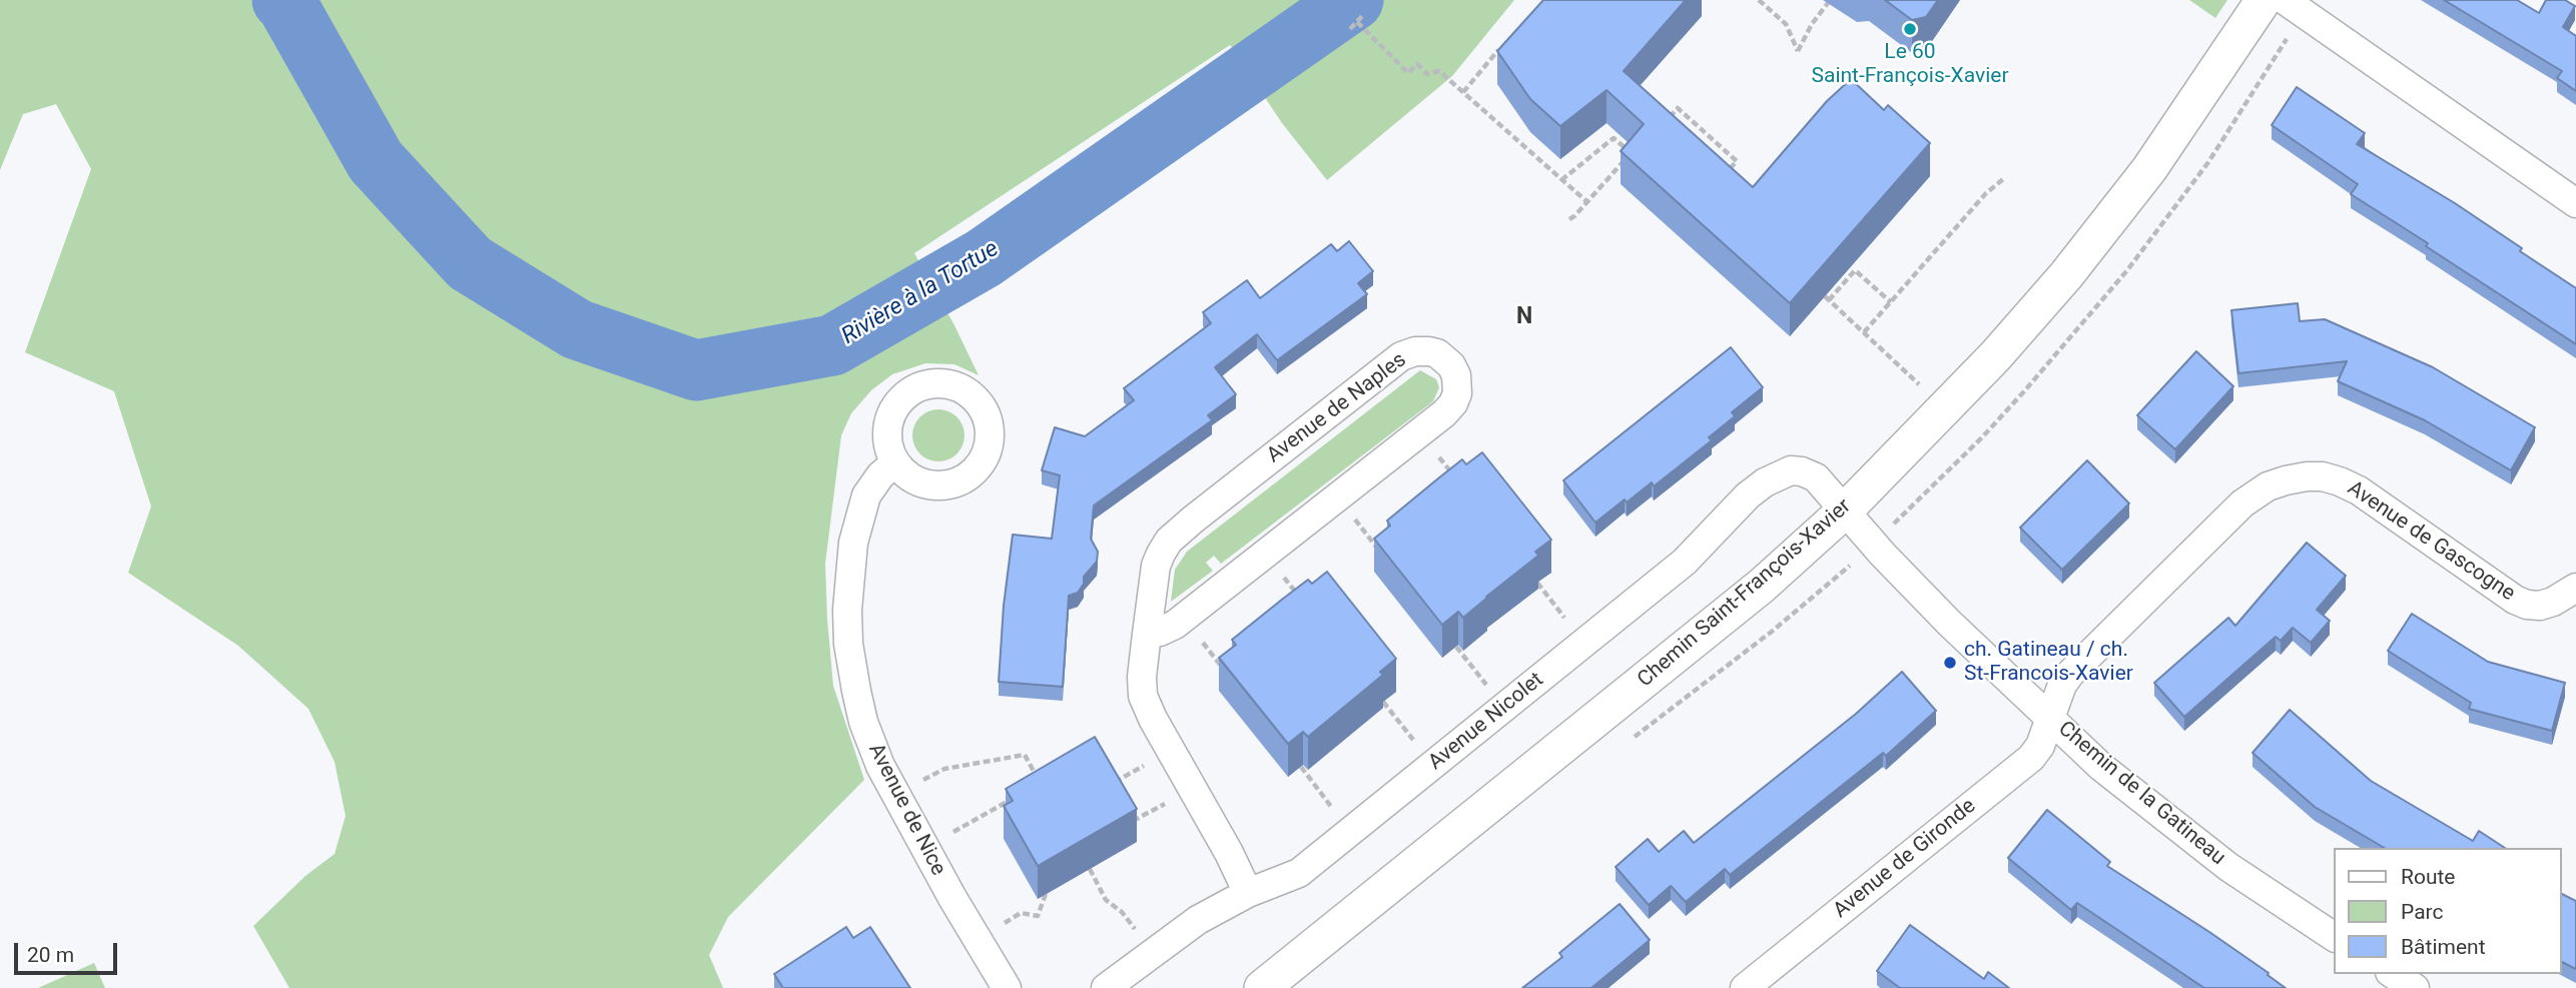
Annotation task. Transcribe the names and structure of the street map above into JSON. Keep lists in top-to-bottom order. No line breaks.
{"streets":{"street":["Avenue de Naples","Avenue de Gascogne","Chemin Saint-François-Xavier","Avenue Nicolet","Chemin de la Gatineau","Avenue de Nice","Avenue de Gironde"]},"crossings":[["Avenue de Naples","Avenue Nicolet"],["Avenue de Gascogne","Chemin de la Gatineau"],["Avenue de Gascogne","Avenue de Gironde"],["Chemin Saint-François-Xavier","Avenue Nicolet"],["Chemin Saint-François-Xavier","Chemin de la Gatineau"],["Avenue Nicolet","Chemin de la Gatineau"],["Chemin de la Gatineau","Avenue de Gironde"]],"districts":["N"],"water":["Rivière à la Tortue"],"places":["Le 60 Saint-François-Xavier","ch. Gatineau / ch. St-Francois-Xavier"],"legend":["Route","Parc","Bâtiment"],"scale_bar":"20 m"}
